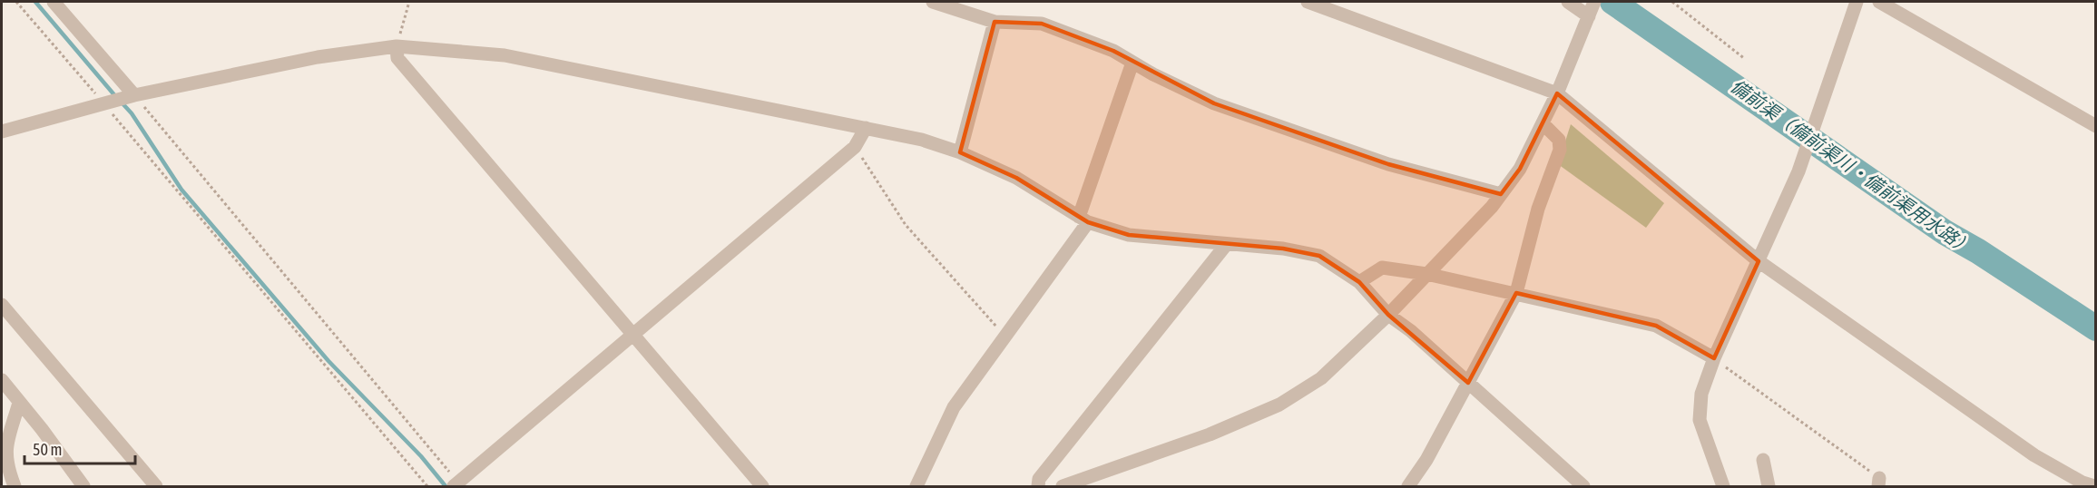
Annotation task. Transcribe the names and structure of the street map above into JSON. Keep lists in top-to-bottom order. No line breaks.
{"water":["備前渠（備前渠川・備前渠用水路）"],"scale_bar":"50 m"}
